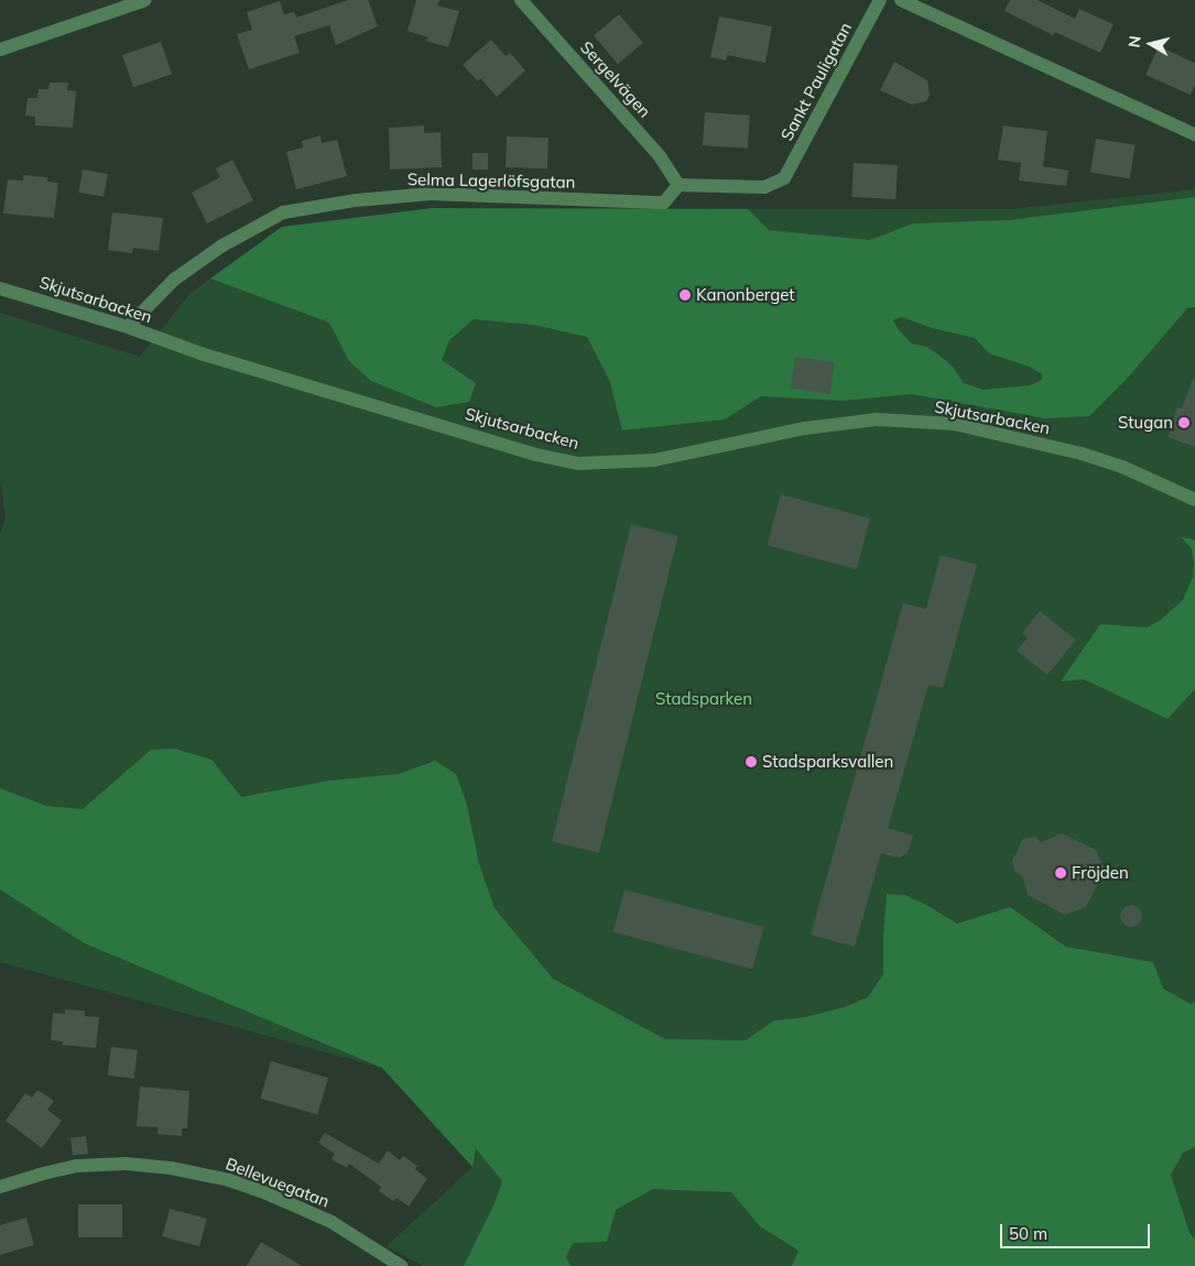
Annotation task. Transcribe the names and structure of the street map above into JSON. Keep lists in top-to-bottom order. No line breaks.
{"streets":{"street":["Sergelvägen","Sankt Pauligatan","Selma Lagerlöfsgatan","Skjutsarbacken","Bellevuegatan"]},"crossings":[["Sergelvägen","Sankt Pauligatan"],["Sergelvägen","Selma Lagerlöfsgatan"],["Sankt Pauligatan","Selma Lagerlöfsgatan"],["Selma Lagerlöfsgatan","Skjutsarbacken"]],"parks":["Stadsparken"],"places":["Kanonberget","Stugan","Stadsparksvallen","Fröjden"],"scale_bar":"50 m","north":"left"}
